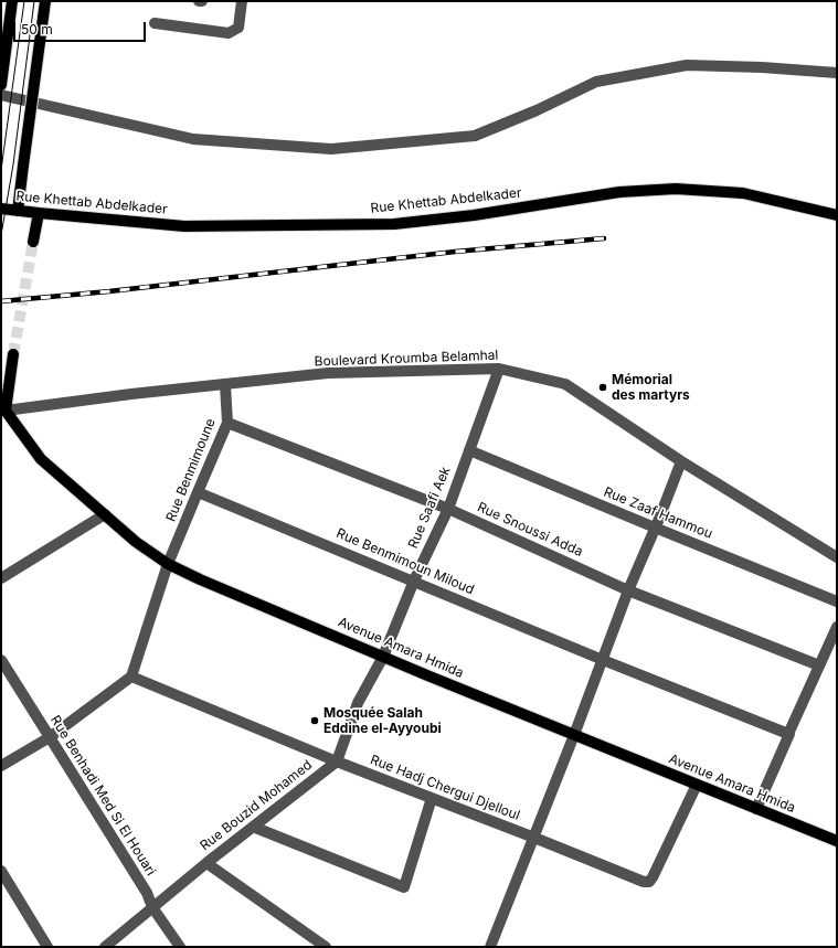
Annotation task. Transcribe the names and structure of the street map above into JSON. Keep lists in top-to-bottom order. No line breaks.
{"streets":{"main road":["Rue Khettab Abdelkader","Avenue Amara Hmida"],"street":["Boulevard Kroumba Belamhal","Rue Benmimoune","Rue Saafi Aek","Rue Zaaf Hammou","Rue Snoussi Adda","Rue Benmimoun Miloud","Rue Hadj Chergui Djelloul","Rue Benhadi Med Si El Houari","Rue Bouzid Mohamed"]},"crossings":[["Boulevard Kroumba Belamhal","Rue Benmimoune"],["Boulevard Kroumba Belamhal","Rue Saafi Aek"],["Boulevard Kroumba Belamhal","Avenue Amara Hmida"],["Rue Benmimoune","Rue Snoussi Adda"],["Rue Benmimoune","Rue Benmimoun Miloud"],["Rue Benmimoune","Avenue Amara Hmida"],["Rue Benmimoune","Rue Hadj Chergui Djelloul"],["Rue Saafi Aek","Rue Zaaf Hammou"],["Rue Saafi Aek","Rue Snoussi Adda"],["Rue Saafi Aek","Rue Benmimoun Miloud"],["Rue Saafi Aek","Avenue Amara Hmida"],["Avenue Amara Hmida","Rue Hadj Chergui Djelloul"],["Rue Hadj Chergui Djelloul","Rue Bouzid Mohamed"],["Rue Benhadi Med Si El Houari","Rue Bouzid Mohamed"]],"places":["Mémorial des martyrs","Mosquée Salah Eddine el-Ayyoubi"],"scale_bar":"50 m"}
